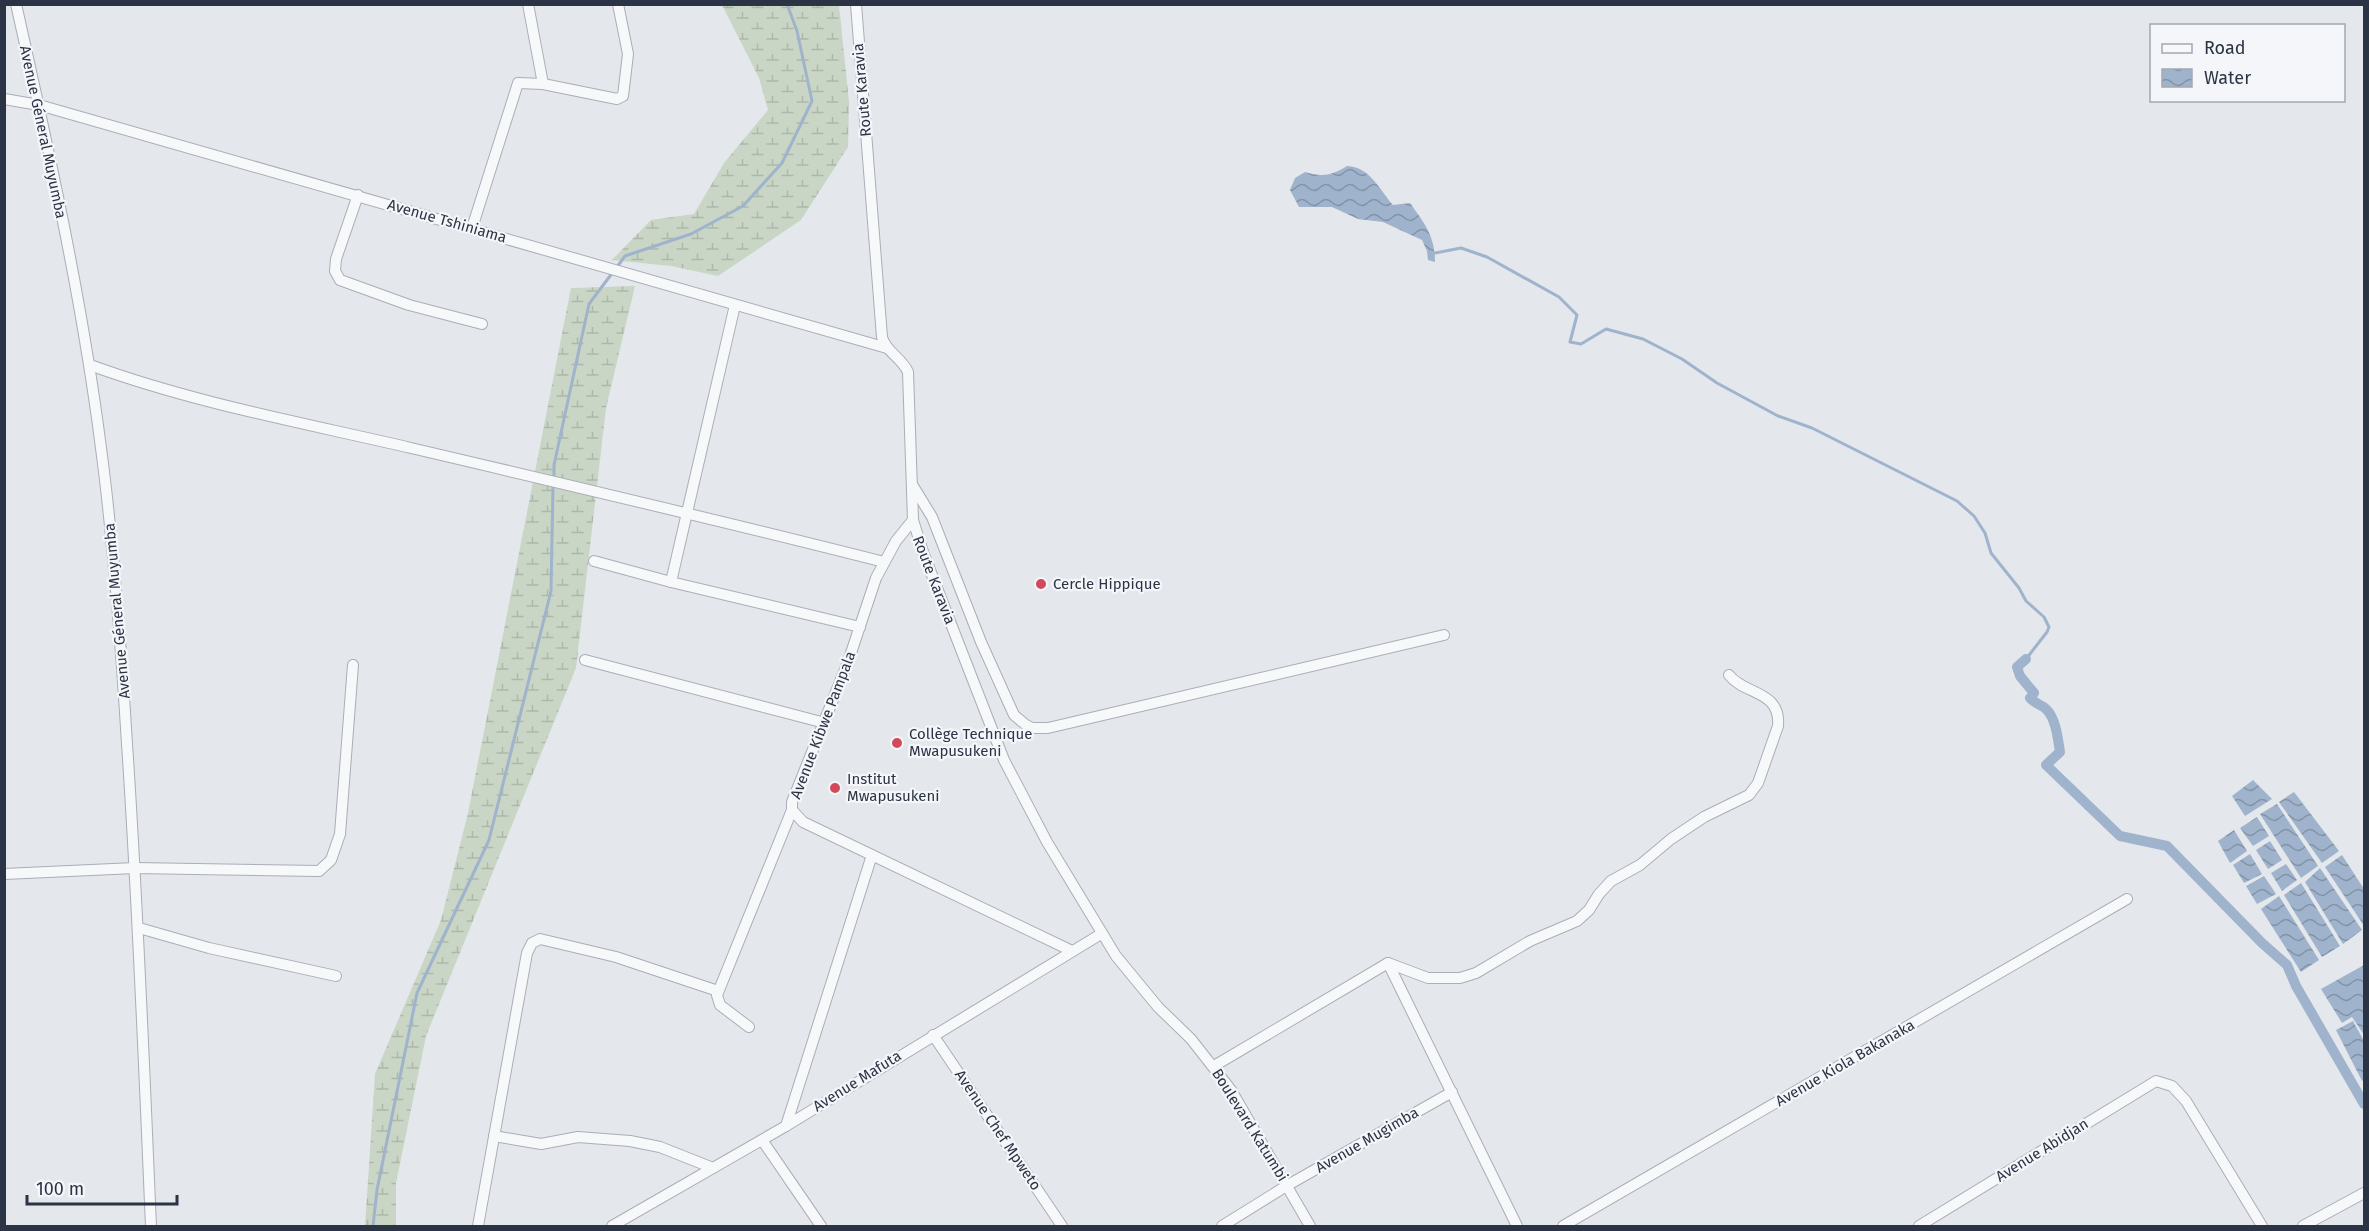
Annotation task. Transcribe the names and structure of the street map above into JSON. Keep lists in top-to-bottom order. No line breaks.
{"streets":{"street":["Route Karavia","Avenue Géneral Muyumba","Avenue Tshiniama","Avenue Kibwe Pampala","Avenue Kiola Bakanaka","Avenue Mafuta","Boulevard Katumbi","Avenue Chef Mpweto","Avenue Mugimba","Avenue Abidjan"]},"crossings":[["Route Karavia","Avenue Tshiniama"],["Route Karavia","Avenue Kibwe Pampala"],["Route Karavia","Avenue Mafuta"],["Route Karavia","Boulevard Katumbi"],["Avenue Géneral Muyumba","Avenue Tshiniama"],["Avenue Kibwe Pampala","Avenue Mafuta"],["Avenue Mafuta","Avenue Chef Mpweto"],["Boulevard Katumbi","Avenue Mugimba"]],"places":["Cercle Hippique","Collège Technique Mwapusukeni","Institut Mwapusukeni"],"legend":["Road","Water"],"scale_bar":"100 m"}
